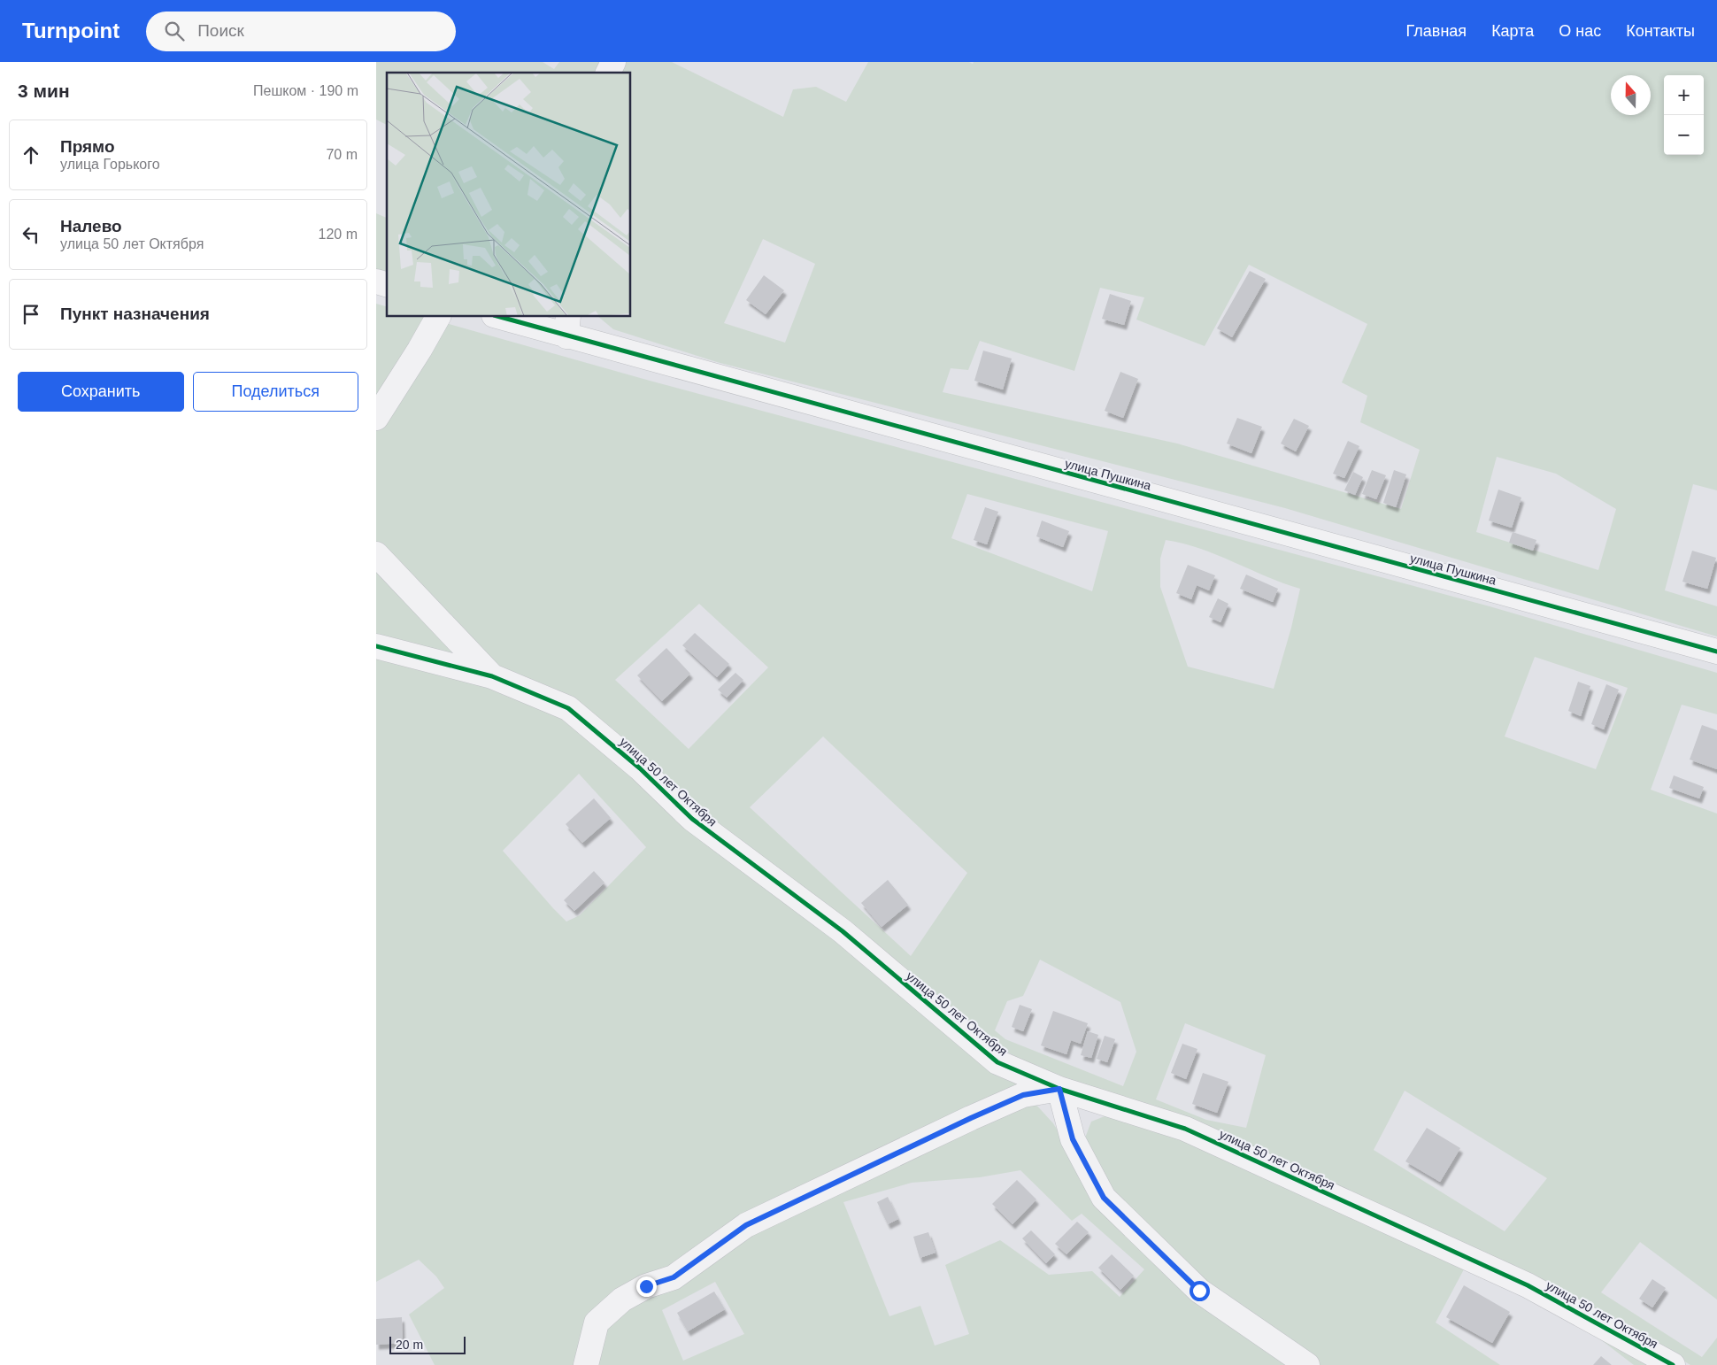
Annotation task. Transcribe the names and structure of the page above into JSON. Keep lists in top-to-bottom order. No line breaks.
{"streets":{"street":["улица Пушкина","улица 50 лет Октября"]},"scale_bar":"20 m","north":"top","page":{"header":"Turnpoint","search":"Поиск","nav":["Главная","Карта","О нас","Контакты"],"heading":["3 мин","Пешком · 190 m"],"map_buttons":["+","−"],"list":[["Прямо","улица Горького","70 m"],["Налево","улица 50 лет Октября","120 m"],"Пункт назначения"],"buttons":["Сохранить","Поделиться"],"scale":"20 m"}}
